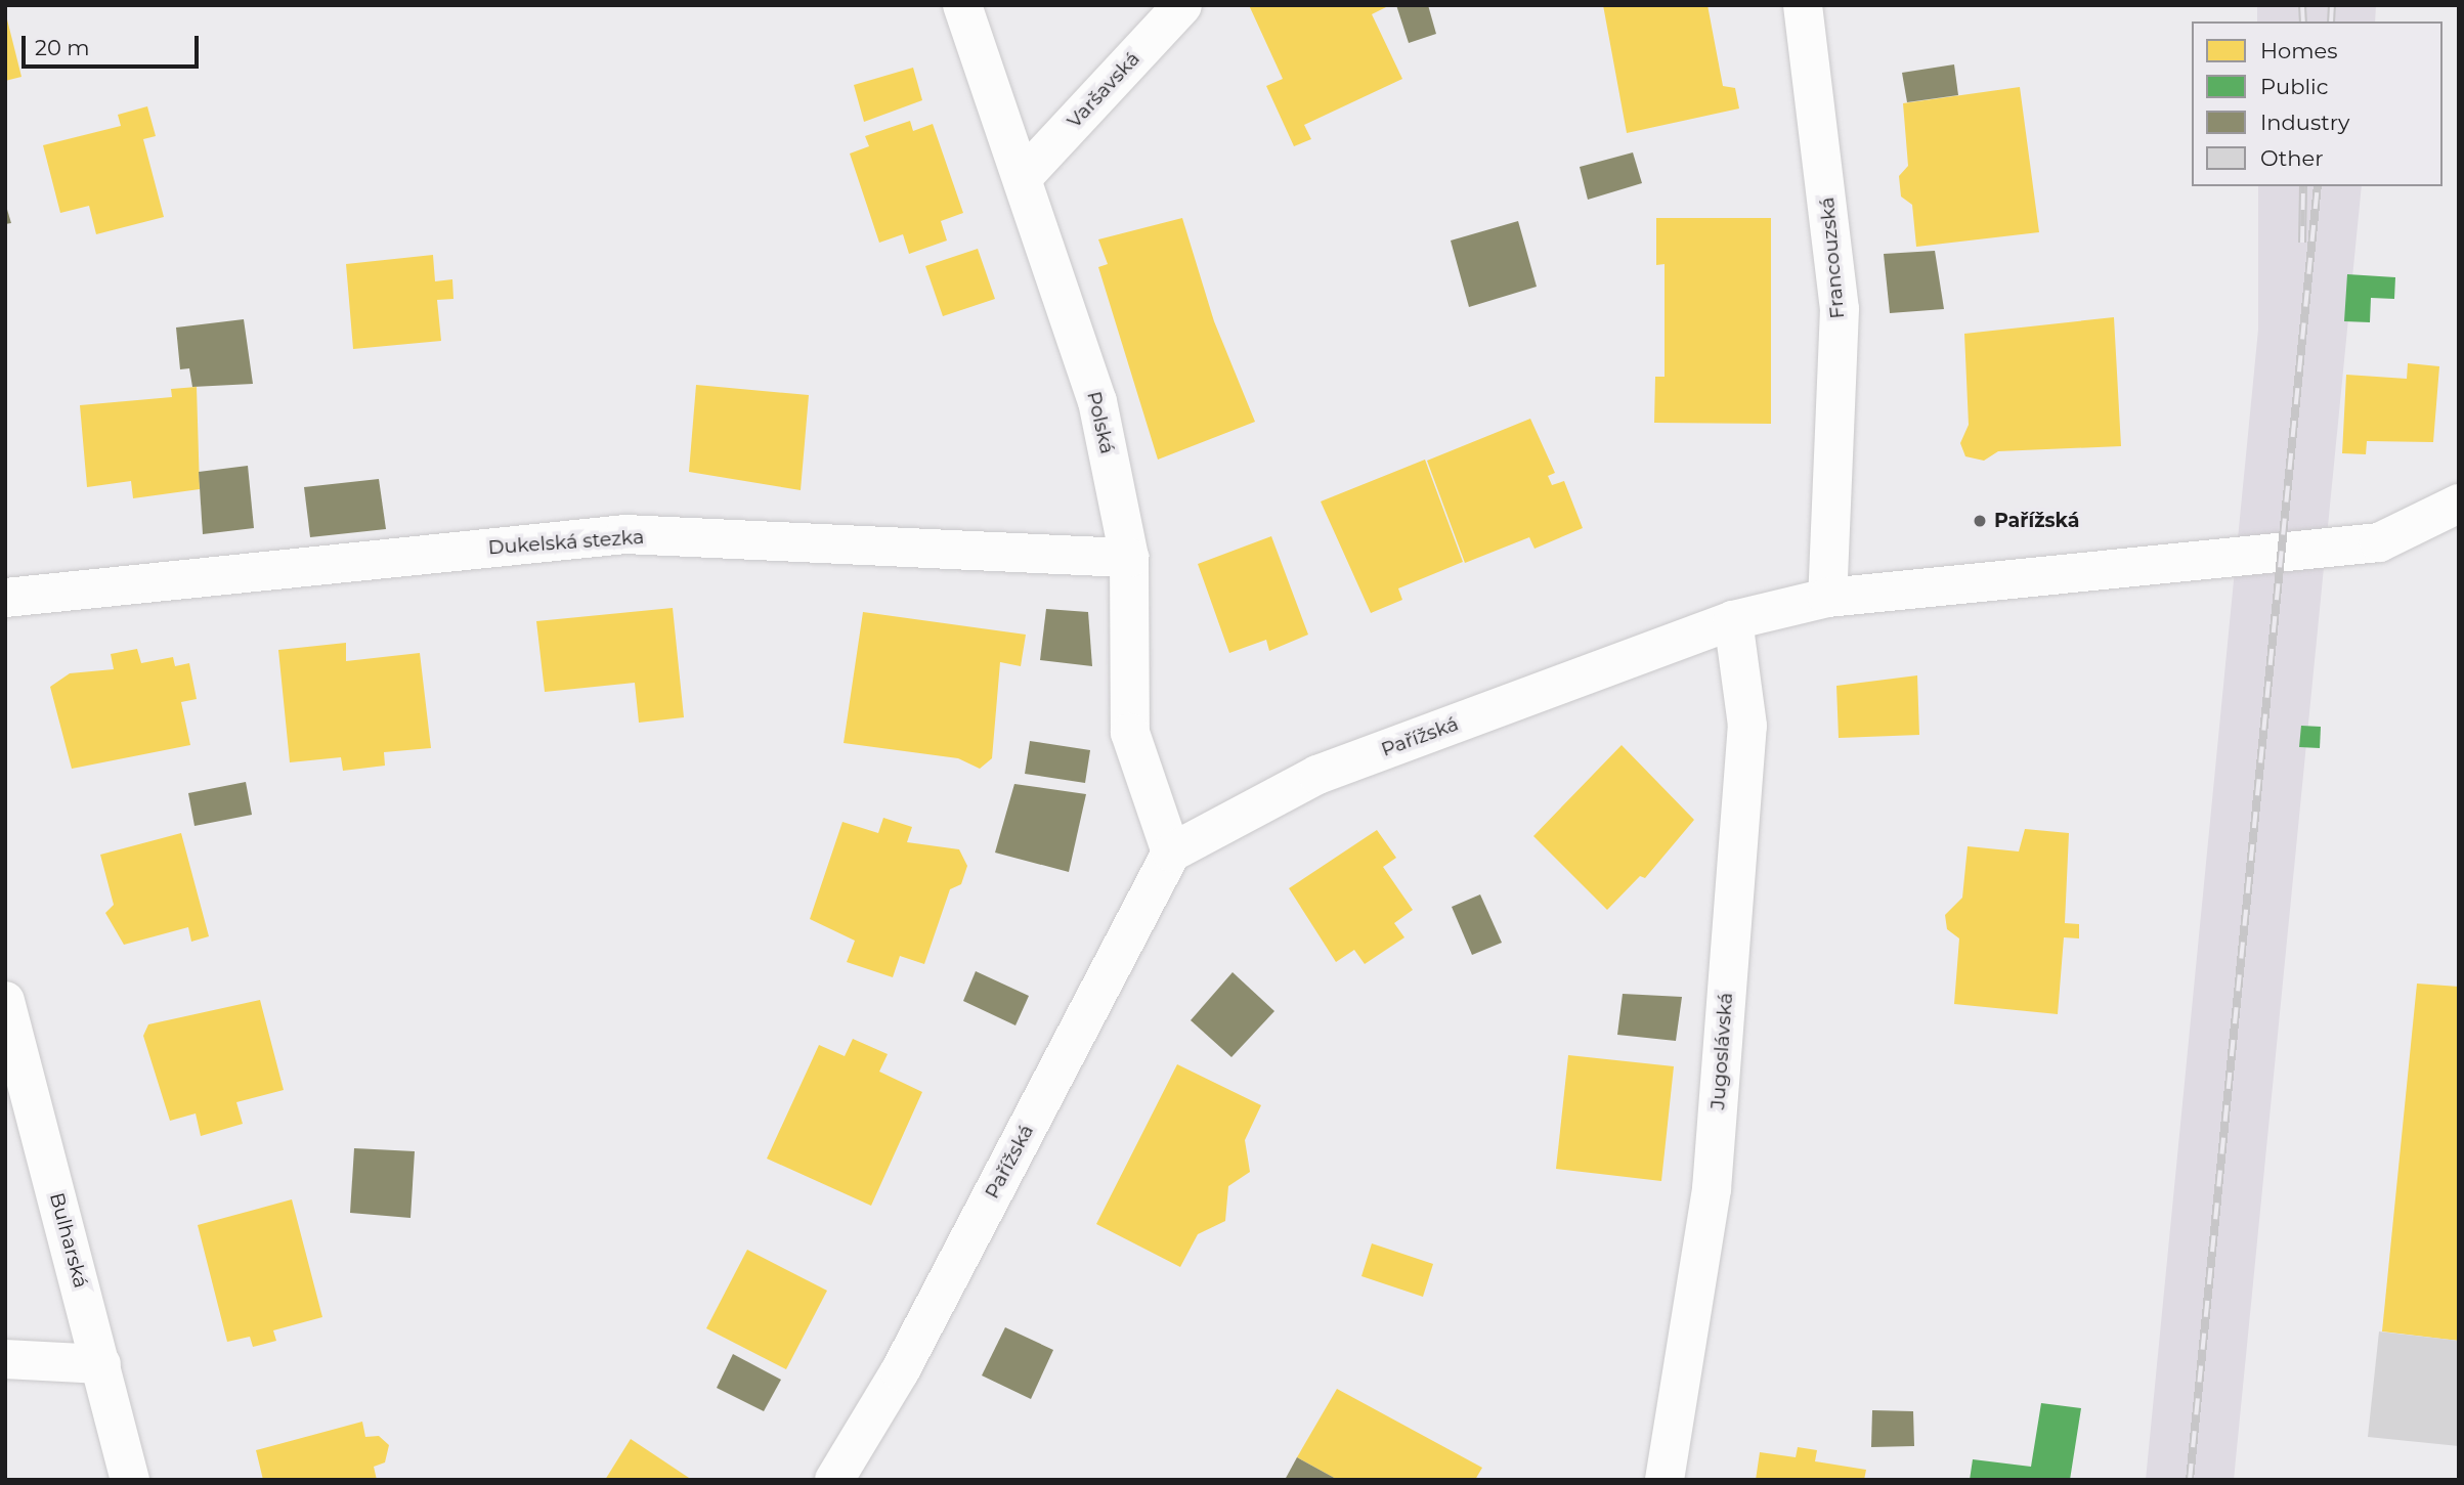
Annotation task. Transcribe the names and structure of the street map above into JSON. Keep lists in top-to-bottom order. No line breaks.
{"streets":{"street":["Varšavská","Francouzská","Polská","Dukelská stezka","Pařížská","Jugoslávská","Bulharská"]},"crossings":[["Varšavská","Polská"],["Francouzská","Pařížská"],["Polská","Dukelská stezka"],["Polská","Pařížská"],["Pařížská","Jugoslávská"]],"places":["Pařížská"],"legend":["Homes","Public","Industry","Other"],"scale_bar":"20 m"}
